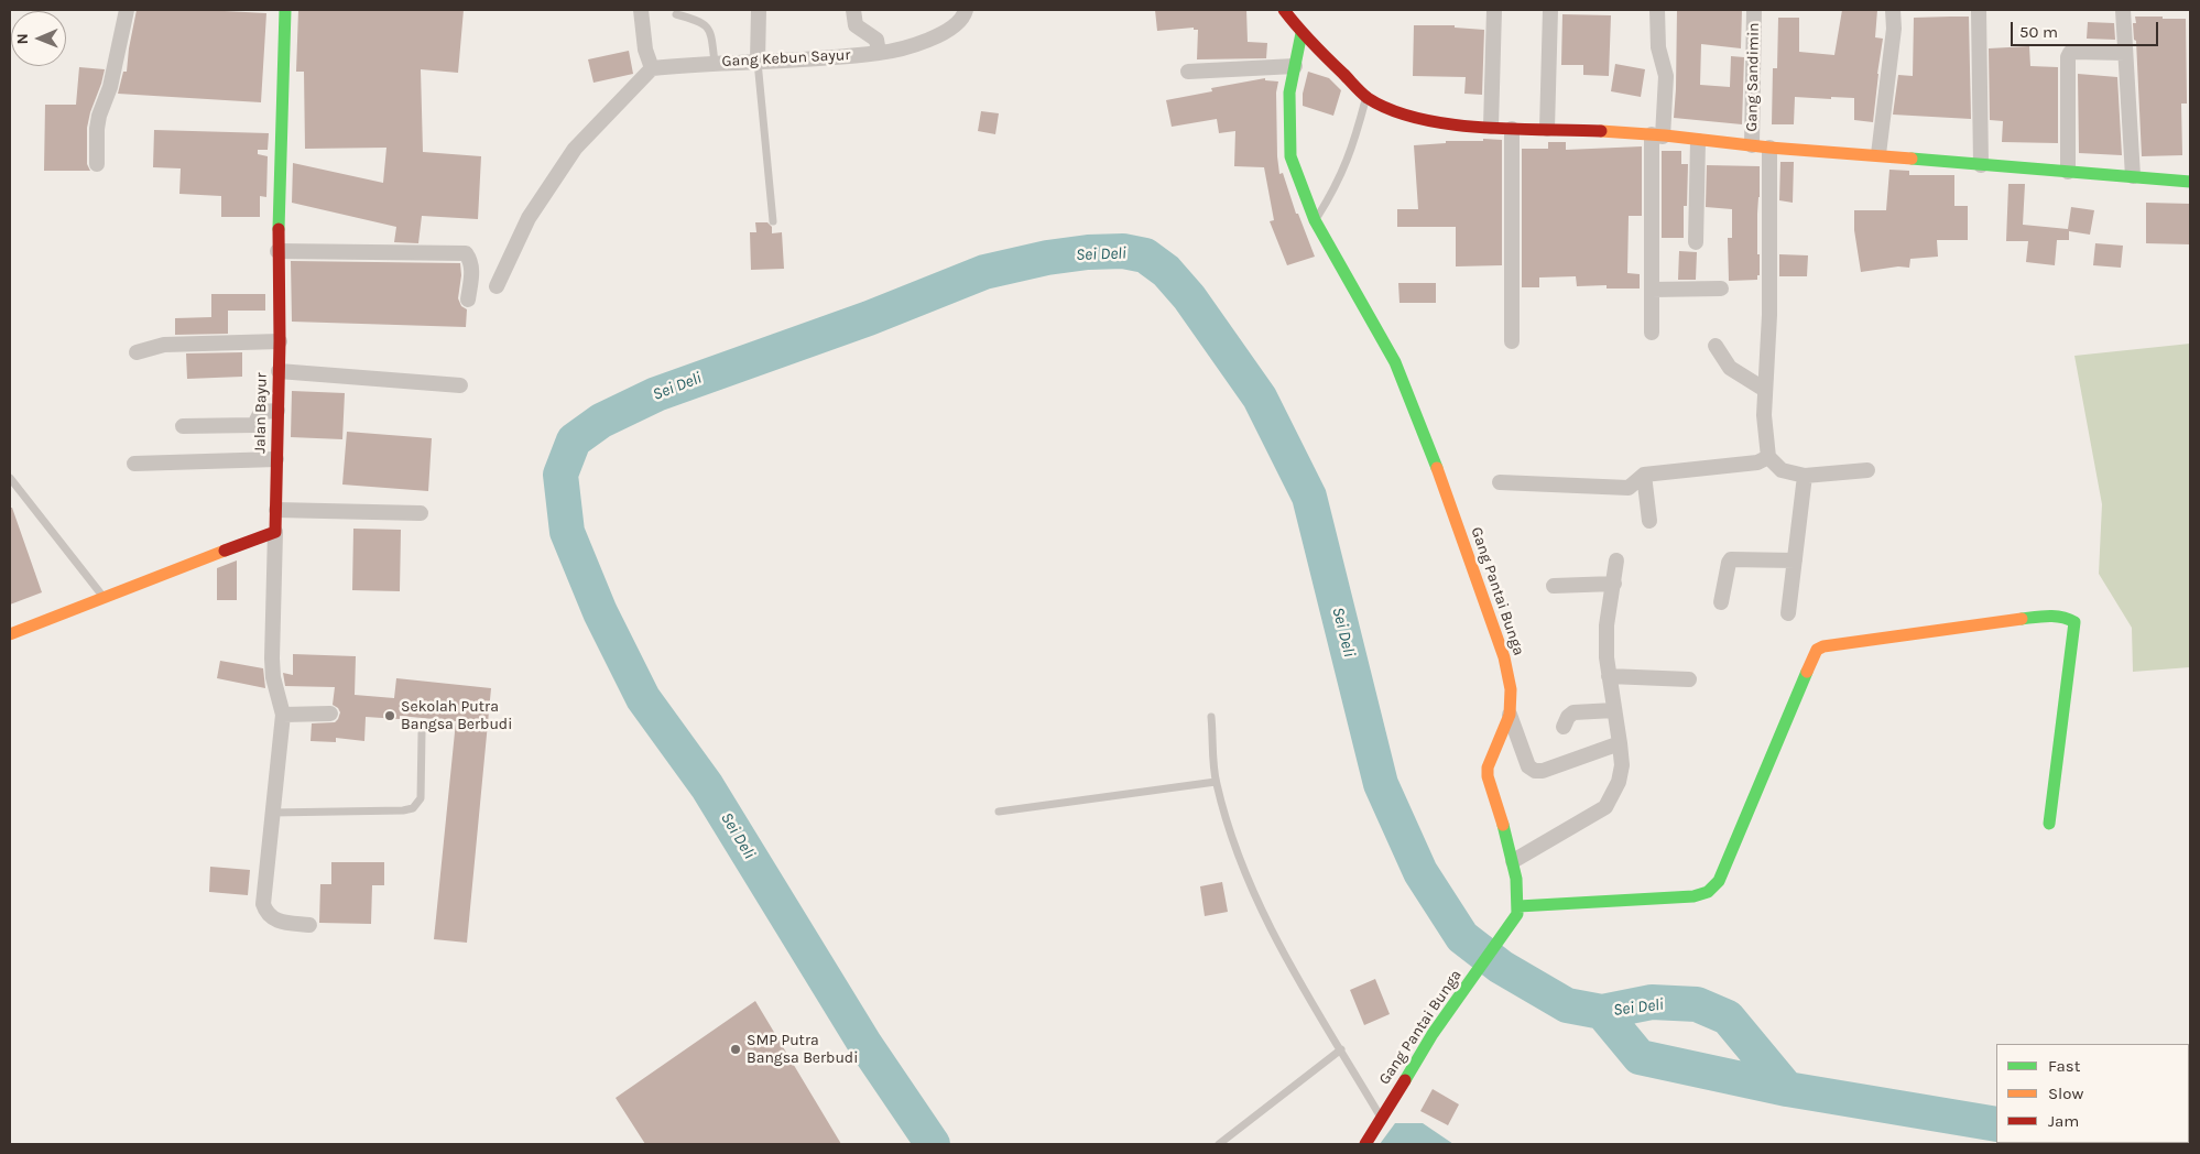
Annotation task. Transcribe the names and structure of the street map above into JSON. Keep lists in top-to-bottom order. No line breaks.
{"streets":{"street":["Gang Kebun Sayur","Gang Sandimin","Jalan Bayur","Gang Pantai Bunga"]},"water":["Sei Deli"],"places":["Sekolah Putra Bangsa Berbudi","SMP Putra Bangsa Berbudi"],"legend":["Fast","Slow","Jam"],"scale_bar":"50 m","north":"left"}
